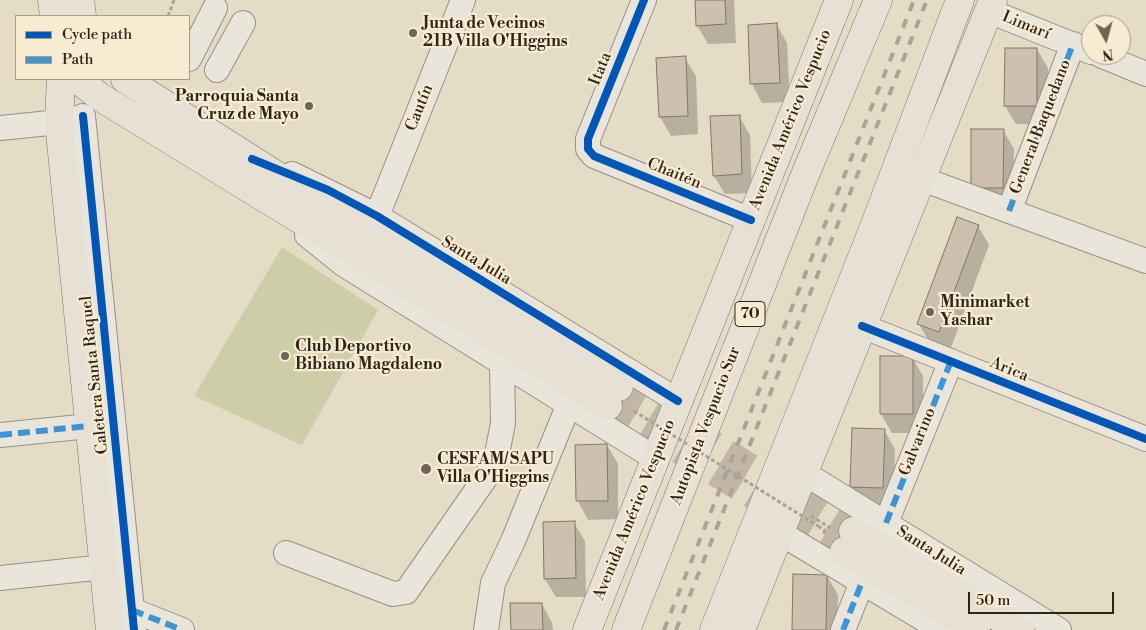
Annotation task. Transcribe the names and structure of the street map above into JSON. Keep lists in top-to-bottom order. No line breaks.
{"streets":{"main road":["Avenida Américo Vespucio","Santa Julia","70","Autopista Vespucio Sur"],"street":["Limarí","Itata","Cautín","General Baquedano","Chaitén","Arica","Caletera Santa Raquel","Galvarino"]},"crossings":[["Itata","Chaitén"],["Cautín","Santa Julia"],["Avenida Américo Vespucio","Chaitén"],["Avenida Américo Vespucio","Santa Julia"],["Santa Julia","Caletera Santa Raquel"],["Santa Julia","Galvarino"],["Arica","Galvarino"]],"places":["Junta de Vecinos 21B Villa O'Higgins","Parroquia Santa Cruz de Mayo","Minimarket Yashar","Club Deportivo Bibiano Magdaleno","CESFAM/ SAPU Villa O'Higgins"],"legend":["Cycle path","Path"],"scale_bar":"50 m","north":"bottom"}
